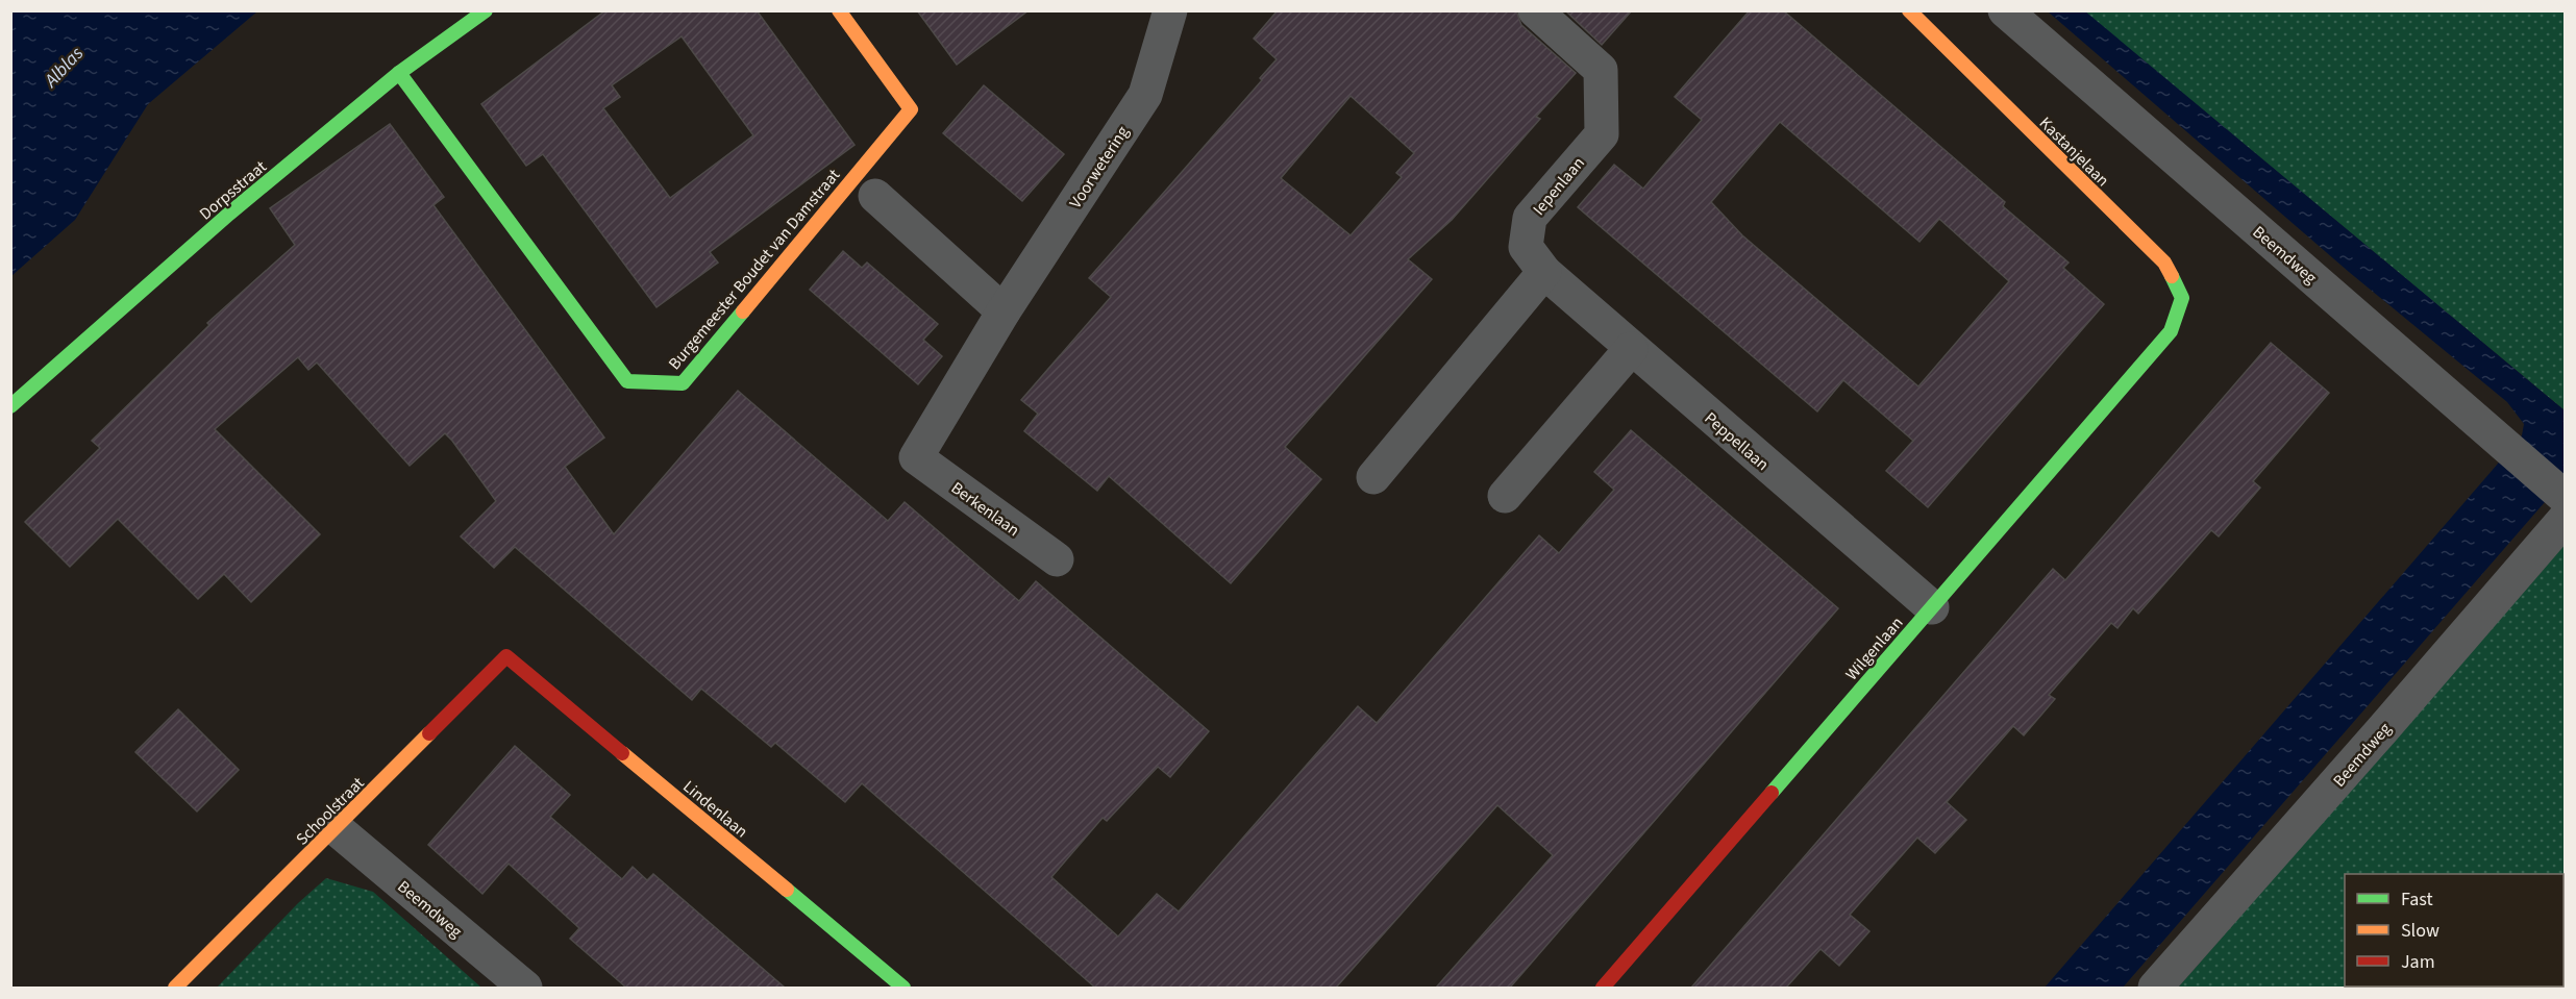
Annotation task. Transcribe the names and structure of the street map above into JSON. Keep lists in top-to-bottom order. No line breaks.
{"streets":{"street":["Kastanjelaan","Voorwetering","Iepenlaan","Dorpsstraat","Beemdweg","Burgemeester Boudet van Damstraat","Peppellaan","Berkenlaan","Wilgenlaan","Lindenlaan","Schoolstraat"]},"crossings":[["Kastanjelaan","Wilgenlaan"],["Voorwetering","Berkenlaan"],["Iepenlaan","Peppellaan"],["Dorpsstraat","Burgemeester Boudet van Damstraat"],["Beemdweg","Schoolstraat"],["Peppellaan","Wilgenlaan"],["Lindenlaan","Schoolstraat"]],"water":["Alblas"],"legend":["Fast","Slow","Jam"]}
